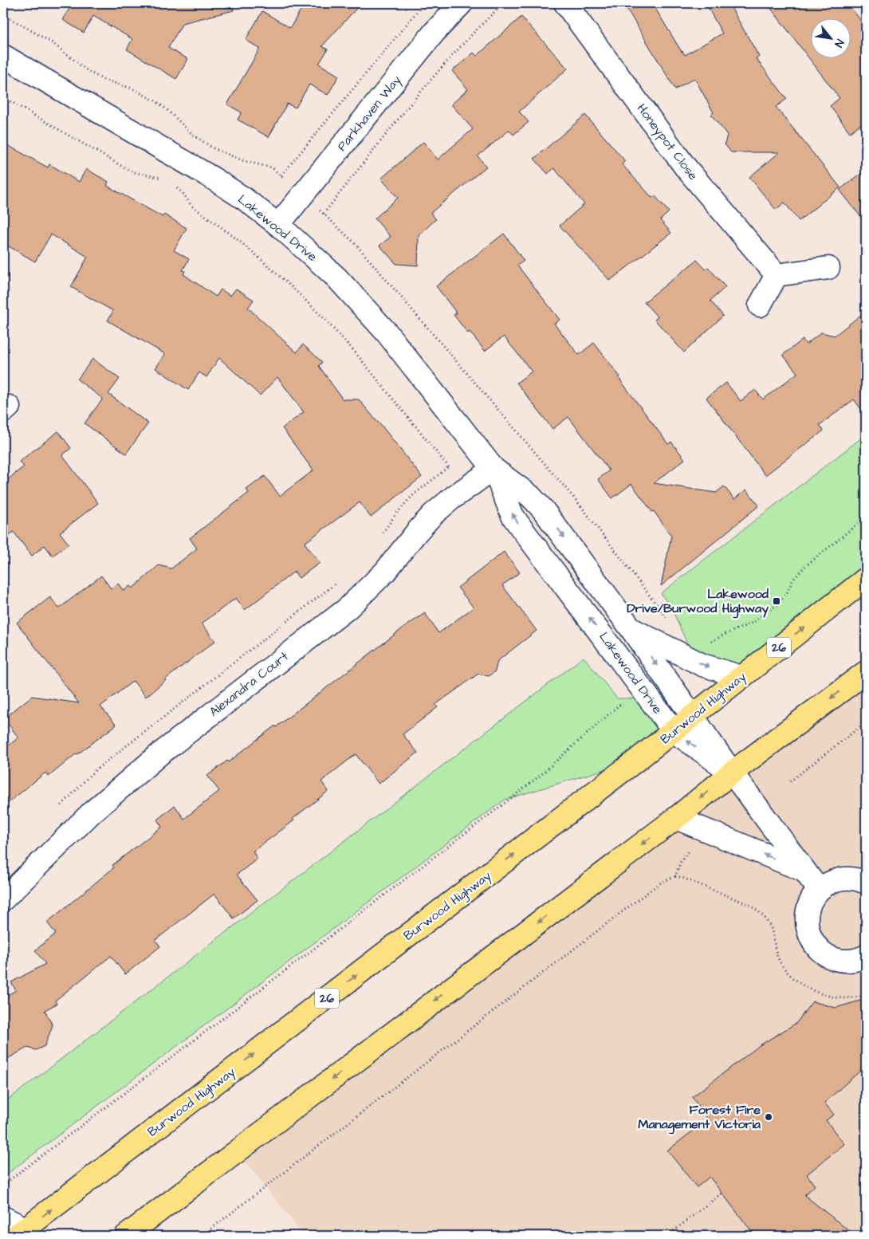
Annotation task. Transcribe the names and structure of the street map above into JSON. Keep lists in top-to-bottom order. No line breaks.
{"streets":{"highway":["26","Burwood Highway"],"street":["Parkhaven Way","Honeypot Close","Lakewood Drive","Alexandra Court"]},"crossings":[["Parkhaven Way","Lakewood Drive"],["Lakewood Drive","Alexandra Court"],["Lakewood Drive","Burwood Highway"]],"places":{"transit":["Lakewood Drive/Burwood Highway"],"other":["Forest Fire Management Victoria"]},"north":"bottom right"}
